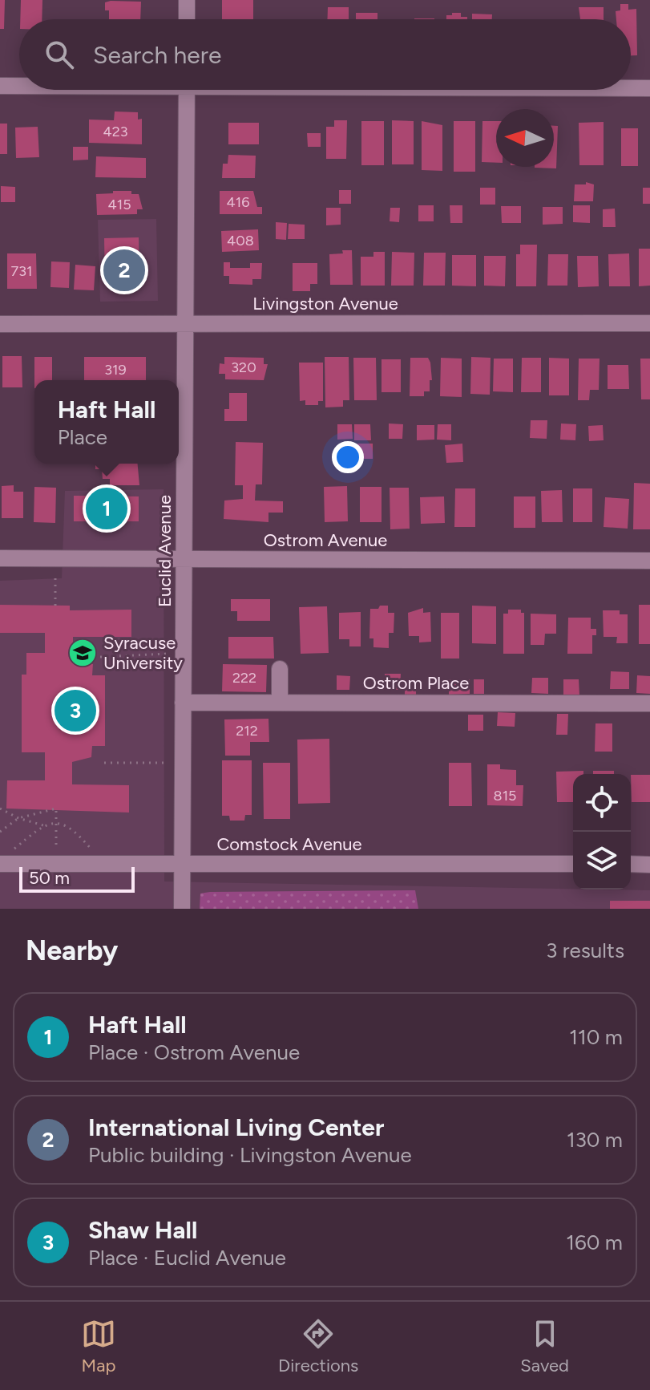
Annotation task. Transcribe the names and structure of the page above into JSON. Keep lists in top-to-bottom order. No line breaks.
{"streets":{"street":["Livingston Avenue","Ostrom Avenue","Euclid Avenue","Ostrom Place","Comstock Avenue"]},"crossings":[["Livingston Avenue","Euclid Avenue"],["Ostrom Avenue","Euclid Avenue"],["Euclid Avenue","Ostrom Place"],["Euclid Avenue","Comstock Avenue"]],"places":{"school or university":["Syracuse University"]},"house_numbers":["423","416","415","408","731","320","319","222","212","815"],"scale_bar":"50 m","north":"left","page":{"search":"Search here","pins":["2","1","3"],"popup":["Haft Hall","Place"],"scale":"50 m","heading":["Nearby","3 results"],"list":[{"mark":"1","name":"Haft Hall","note":"Place · Ostrom Avenue","value":"110 m"},{"mark":"2","name":"International Living Center","note":"Public building · Livingston Avenue","value":"130 m"},{"mark":"3","name":"Shaw Hall","note":"Place · Euclid Avenue","value":"160 m"}],"nav":["Map","Directions","Saved"]}}
